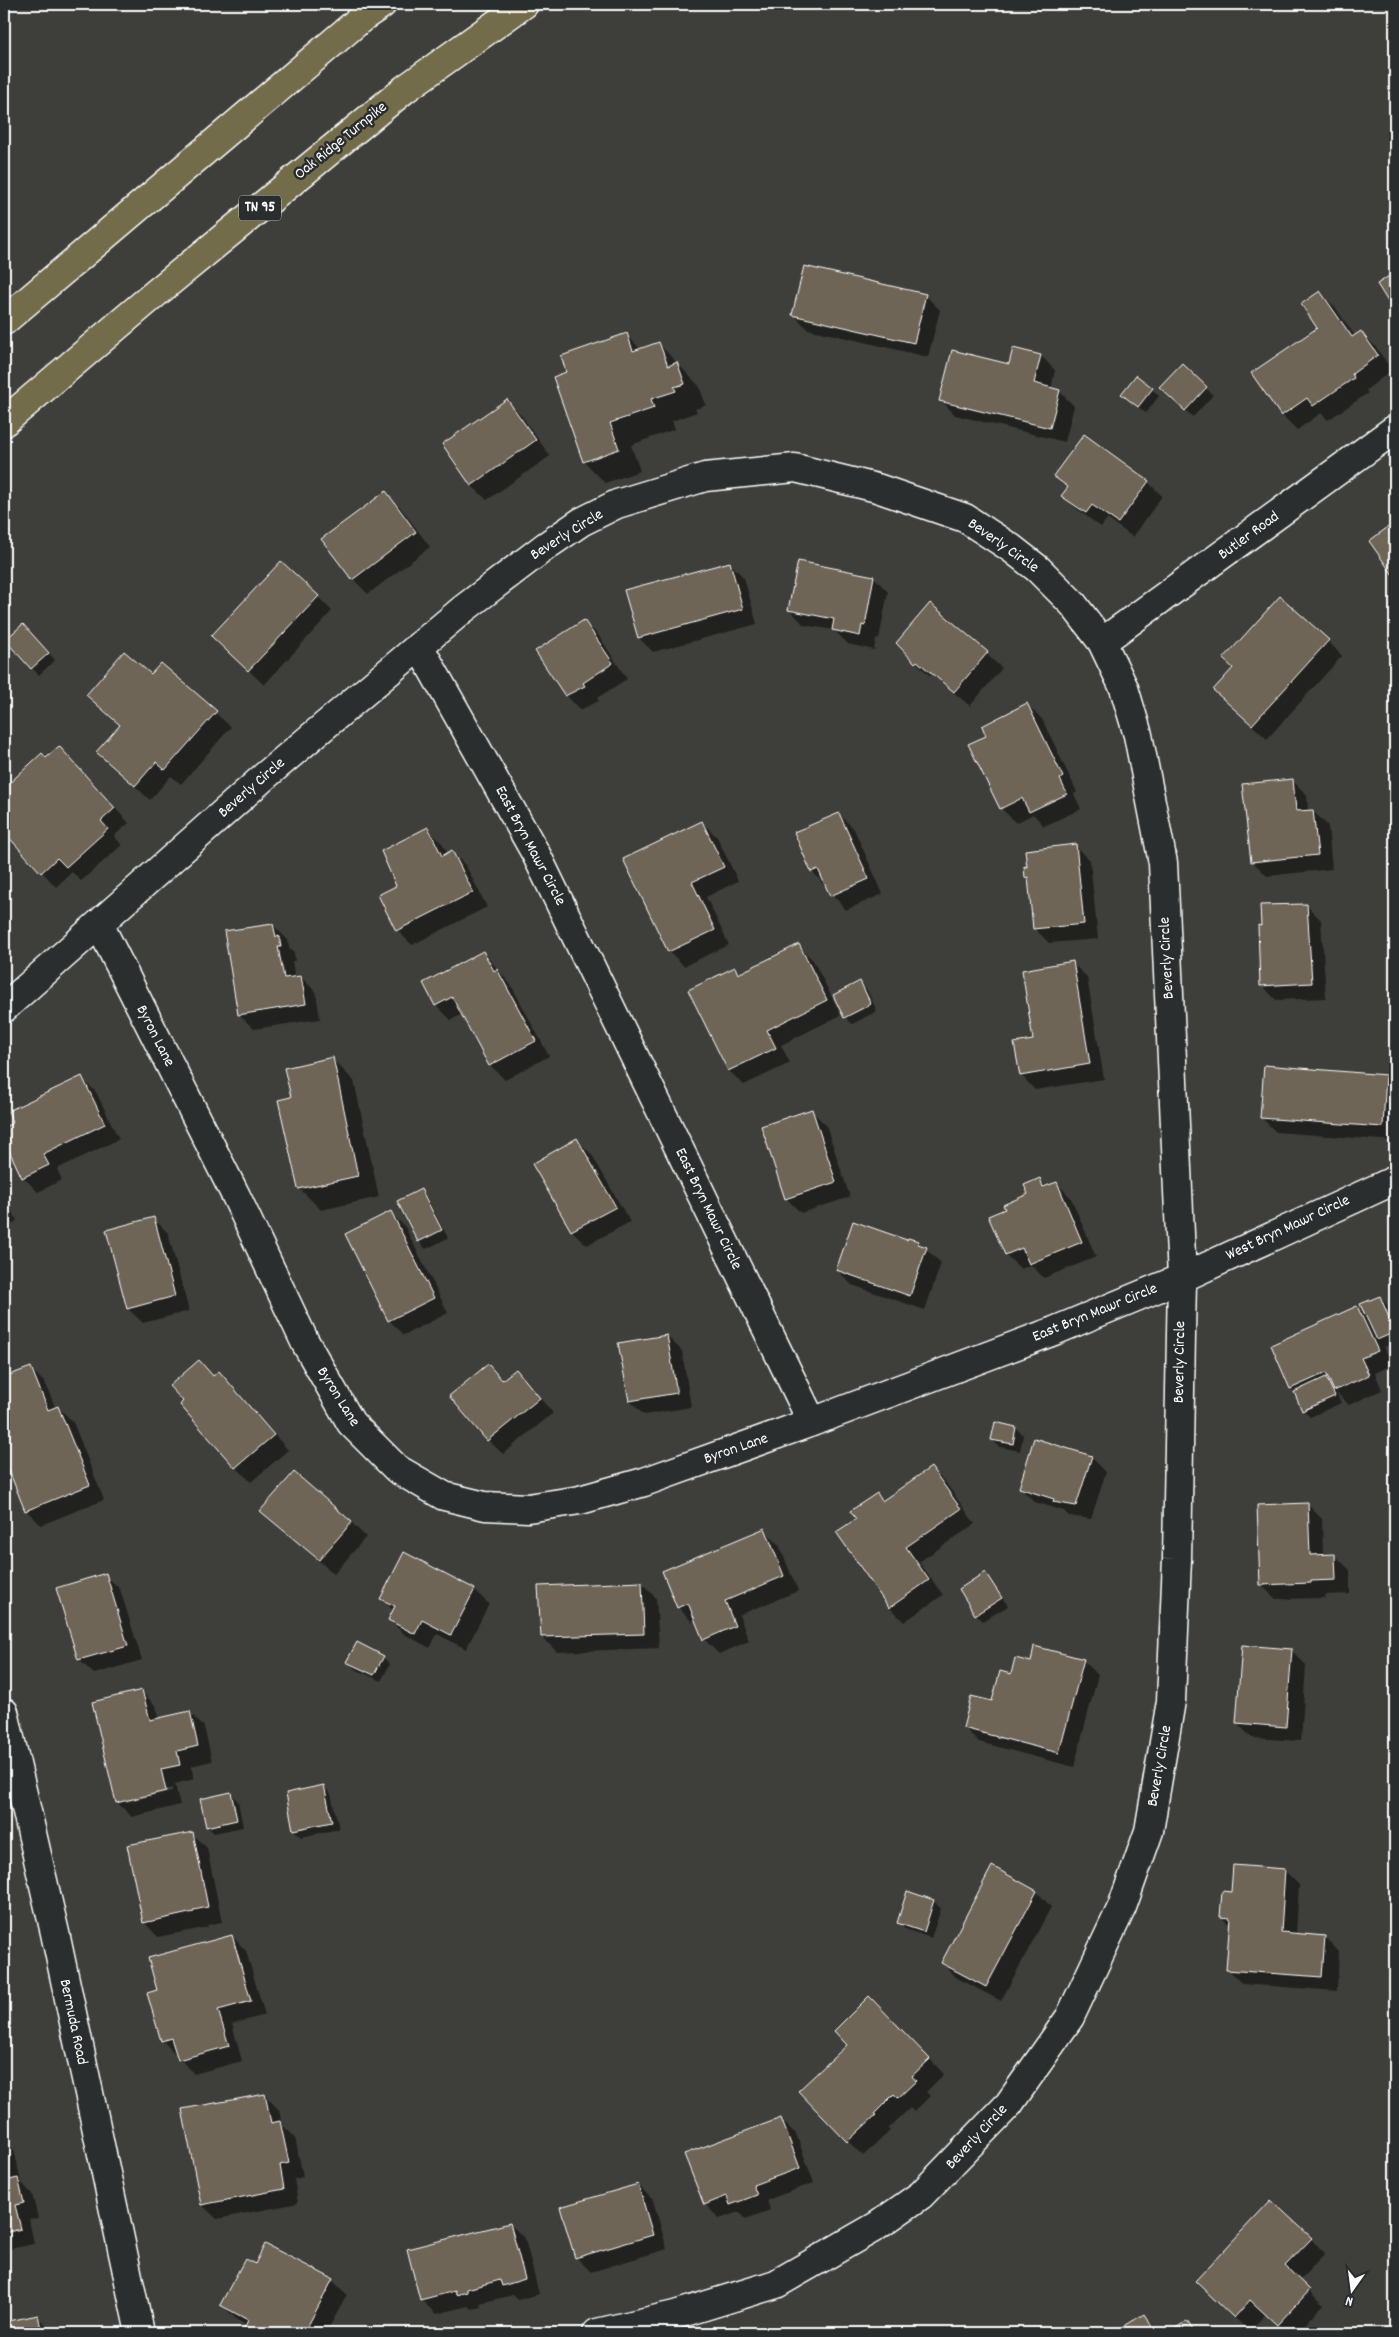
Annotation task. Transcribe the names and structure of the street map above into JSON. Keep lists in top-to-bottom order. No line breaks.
{"streets":{"highway":["Oak Ridge Turnpike","TN 95"],"street":["Beverly Circle","Butler Road","East Bryn Mawr Circle","Byron Lane","West Bryn Mawr Circle","Bermuda Road"]},"crossings":[["Beverly Circle","Butler Road"],["Beverly Circle","East Bryn Mawr Circle"],["Beverly Circle","Byron Lane"],["Beverly Circle","West Bryn Mawr Circle"],["East Bryn Mawr Circle","Byron Lane"],["East Bryn Mawr Circle","West Bryn Mawr Circle"]],"north":"bottom"}
